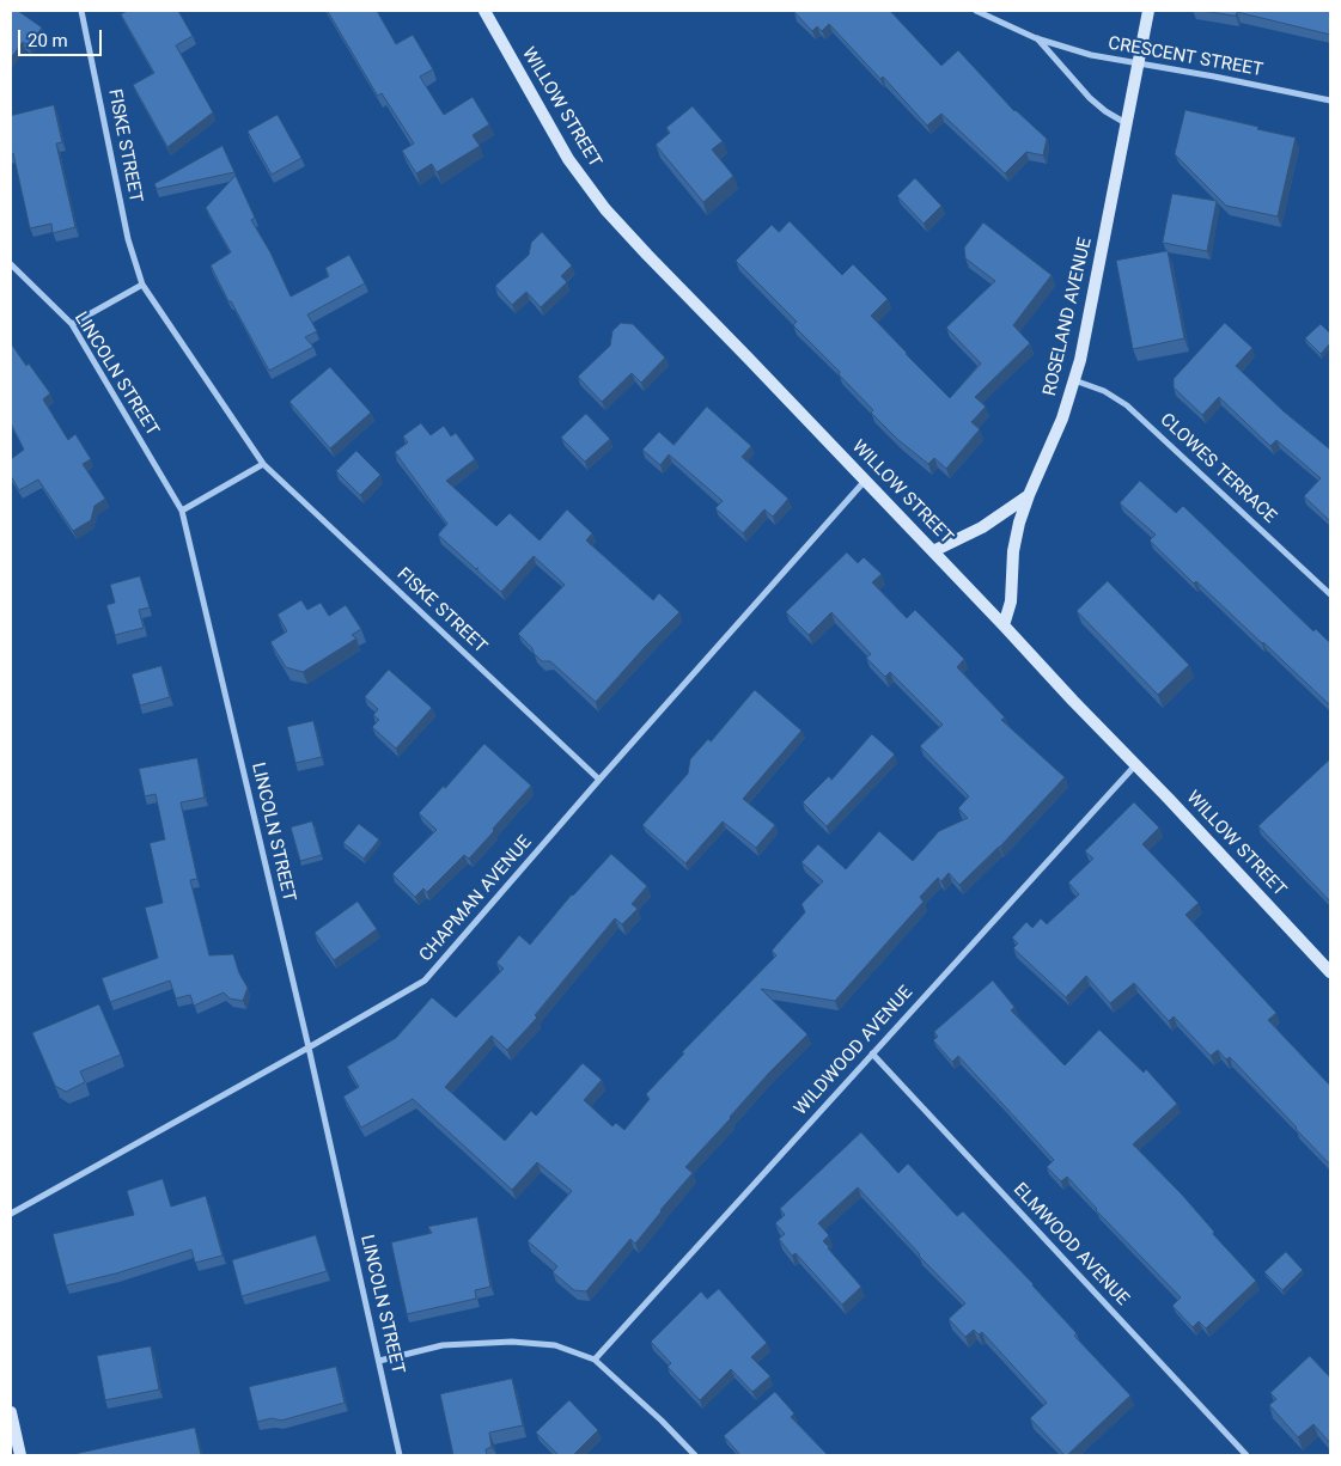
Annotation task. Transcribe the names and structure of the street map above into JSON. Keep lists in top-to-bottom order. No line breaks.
{"streets":{"street":["CRESCENT STREET","WILLOW STREET","FISKE STREET","ROSELAND AVENUE","LINCOLN STREET","CLOWES TERRACE","CHAPMAN AVENUE","WILDWOOD AVENUE","ELMWOOD AVENUE"]},"crossings":[["CRESCENT STREET","ROSELAND AVENUE"],["WILLOW STREET","ROSELAND AVENUE"],["WILLOW STREET","CHAPMAN AVENUE"],["WILLOW STREET","WILDWOOD AVENUE"],["FISKE STREET","CHAPMAN AVENUE"],["ROSELAND AVENUE","CLOWES TERRACE"],["LINCOLN STREET","CHAPMAN AVENUE"],["WILDWOOD AVENUE","ELMWOOD AVENUE"]],"scale_bar":"20 m"}
